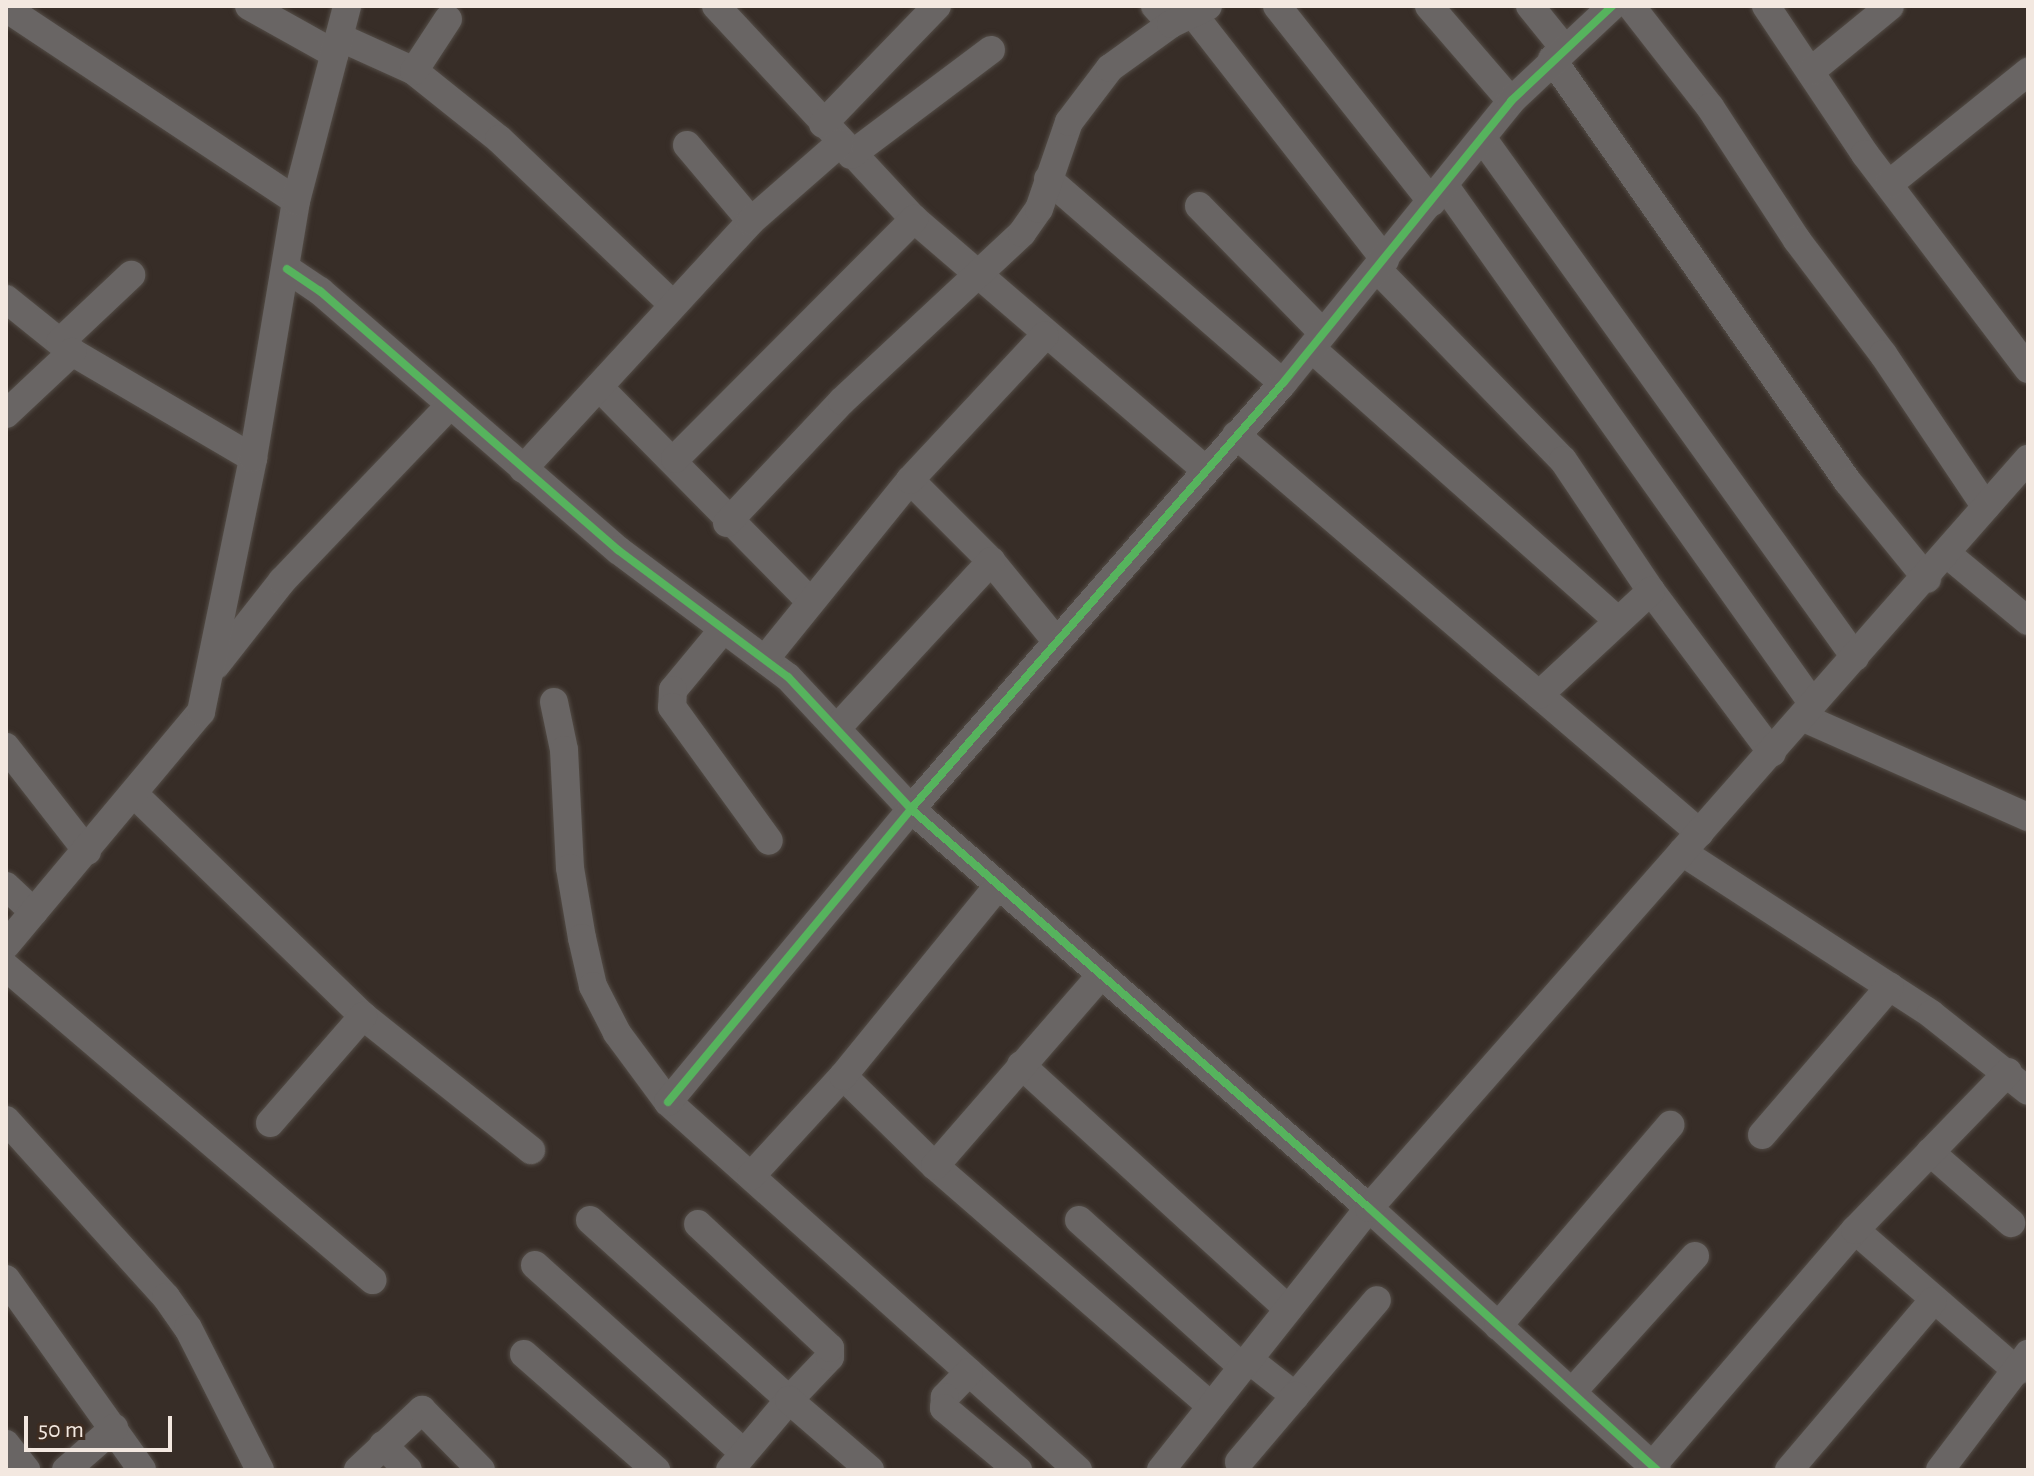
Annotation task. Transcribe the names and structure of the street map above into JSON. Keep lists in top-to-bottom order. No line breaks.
{"scale_bar":"50 m"}
